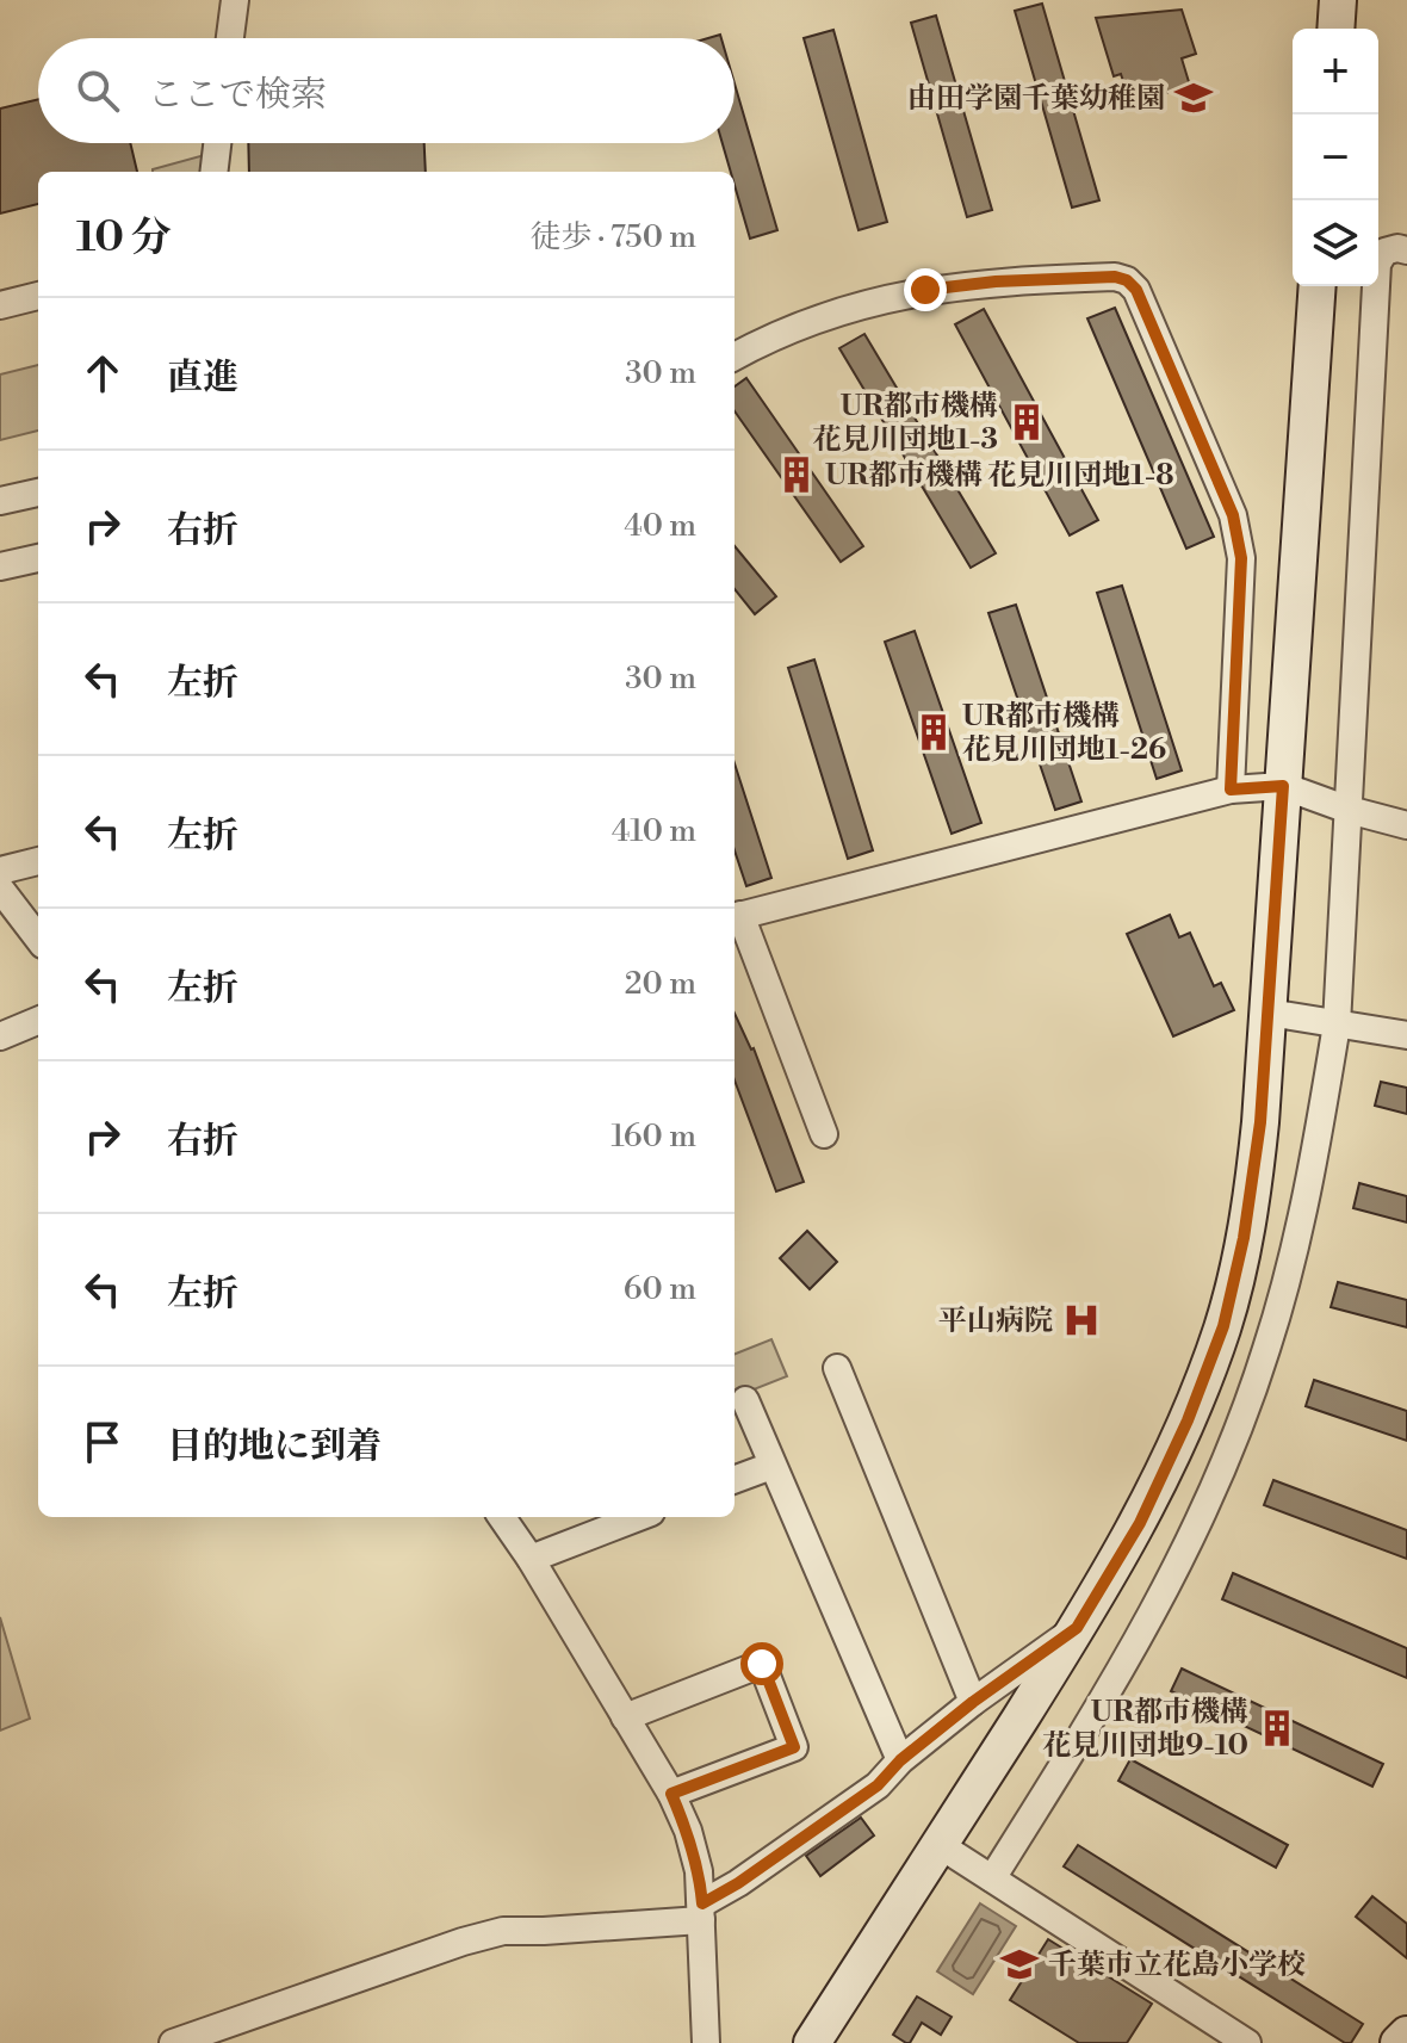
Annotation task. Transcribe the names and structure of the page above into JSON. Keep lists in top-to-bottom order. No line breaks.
{"places":{"school or university":["由田学園千葉幼稚園","千葉市立花島小学校"],"building":["UR都市機構 花見川団地1-3","UR都市機構 花見川団地1-8","UR都市機構 花見川団地1-26","UR都市機構 花見川団地9-10"],"hospital":["平山病院"]},"page":{"map_buttons":["+","−"],"search":"ここで検索","heading":["10 分","徒歩 · 750 m"],"list":[["直進","30 m"],["右折","40 m"],["左折","30 m"],["左折","410 m"],["左折","20 m"],["右折","160 m"],["左折","60 m"],"目的地に到着"]}}
